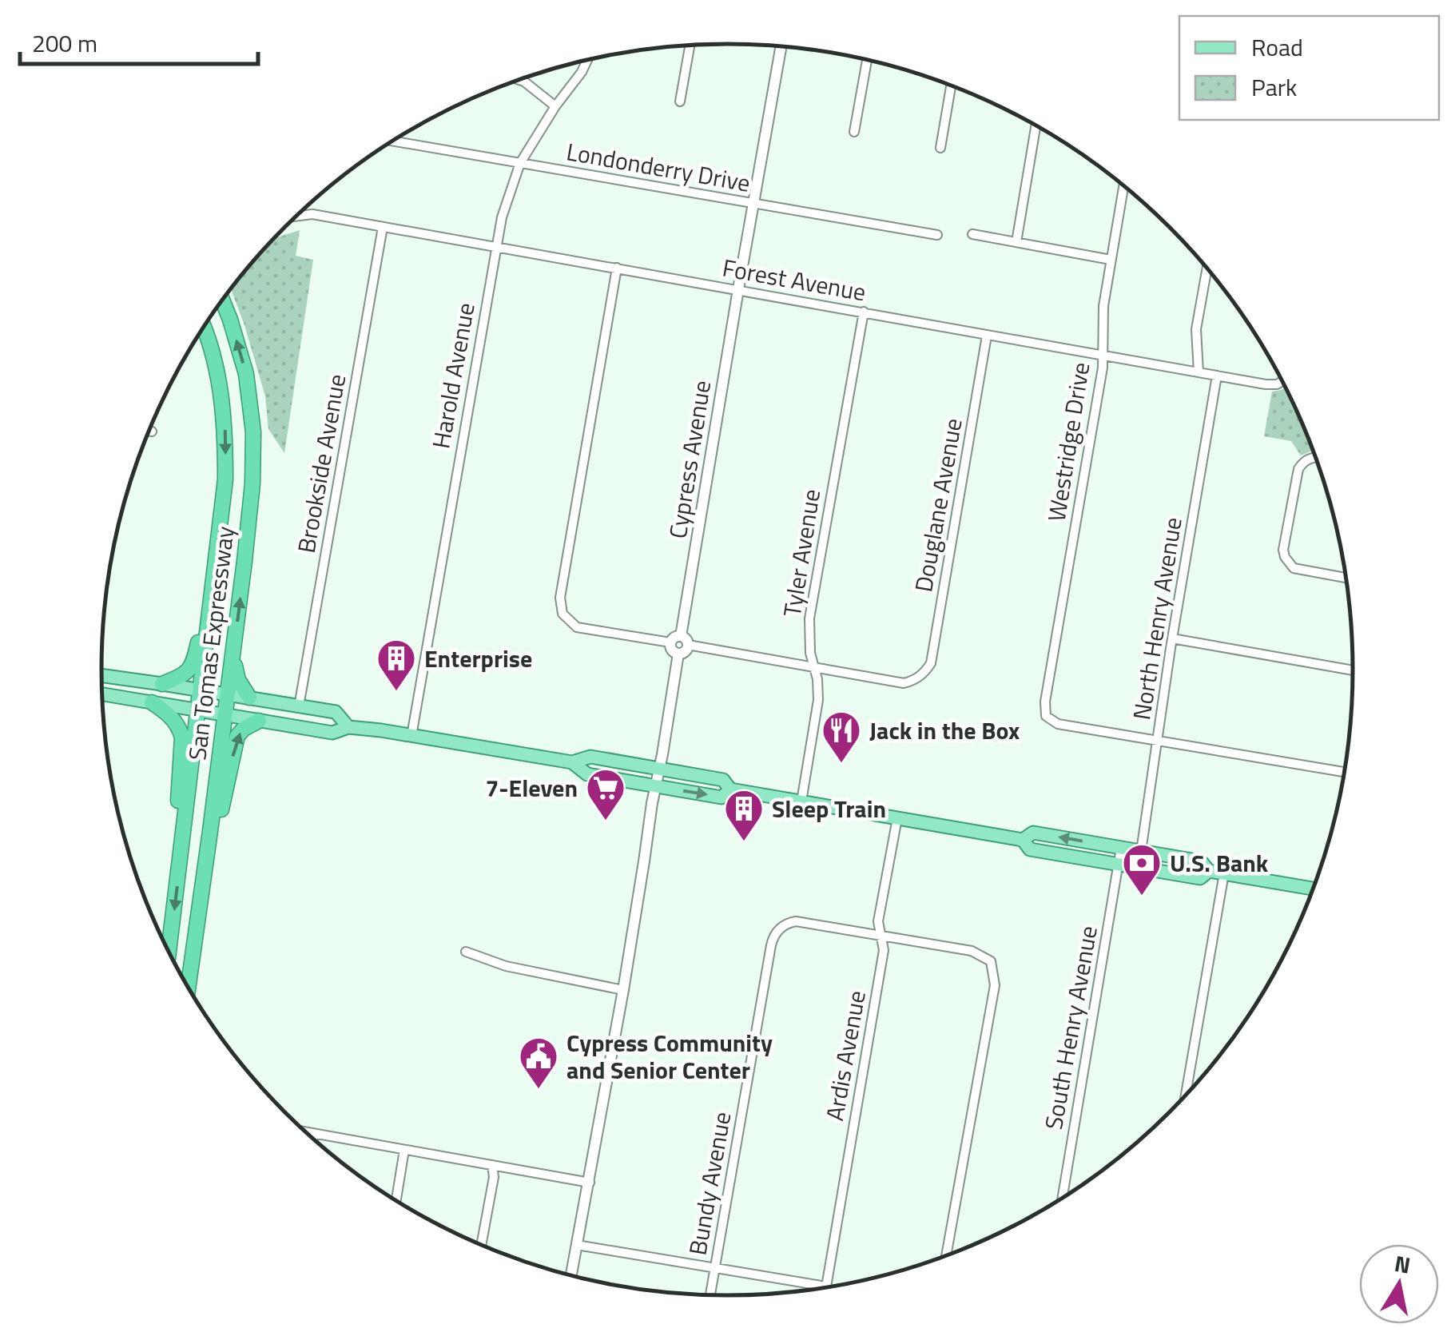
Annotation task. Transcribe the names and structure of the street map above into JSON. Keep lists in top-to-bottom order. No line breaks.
{"streets":{"highway":["San Tomas Expressway"],"street":["Londonderry Drive","Forest Avenue","Harold Avenue","Westridge Drive","Cypress Avenue","Brookside Avenue","Douglane Avenue","Tyler Avenue","North Henry Avenue","South Henry Avenue","Ardis Avenue","Bundy Avenue"]},"crossings":[["Londonderry Drive","Harold Avenue"],["Londonderry Drive","Cypress Avenue"],["Forest Avenue","Harold Avenue"],["Forest Avenue","Westridge Drive"],["Forest Avenue","Cypress Avenue"],["Forest Avenue","Brookside Avenue"],["Forest Avenue","Douglane Avenue"],["Forest Avenue","Tyler Avenue"],["Forest Avenue","North Henry Avenue"],["Westridge Drive","North Henry Avenue"],["Douglane Avenue","Tyler Avenue"],["Ardis Avenue","Bundy Avenue"]],"places":{"building":["Enterprise","Sleep Train"],"restaurant":["Jack in the Box"],"supermarket":["7-Eleven"],"bank":["U.S. Bank"],"public building":["Cypress Community and Senior Center"]},"legend":["Road","Park"],"scale_bar":"200 m","north":"top"}
